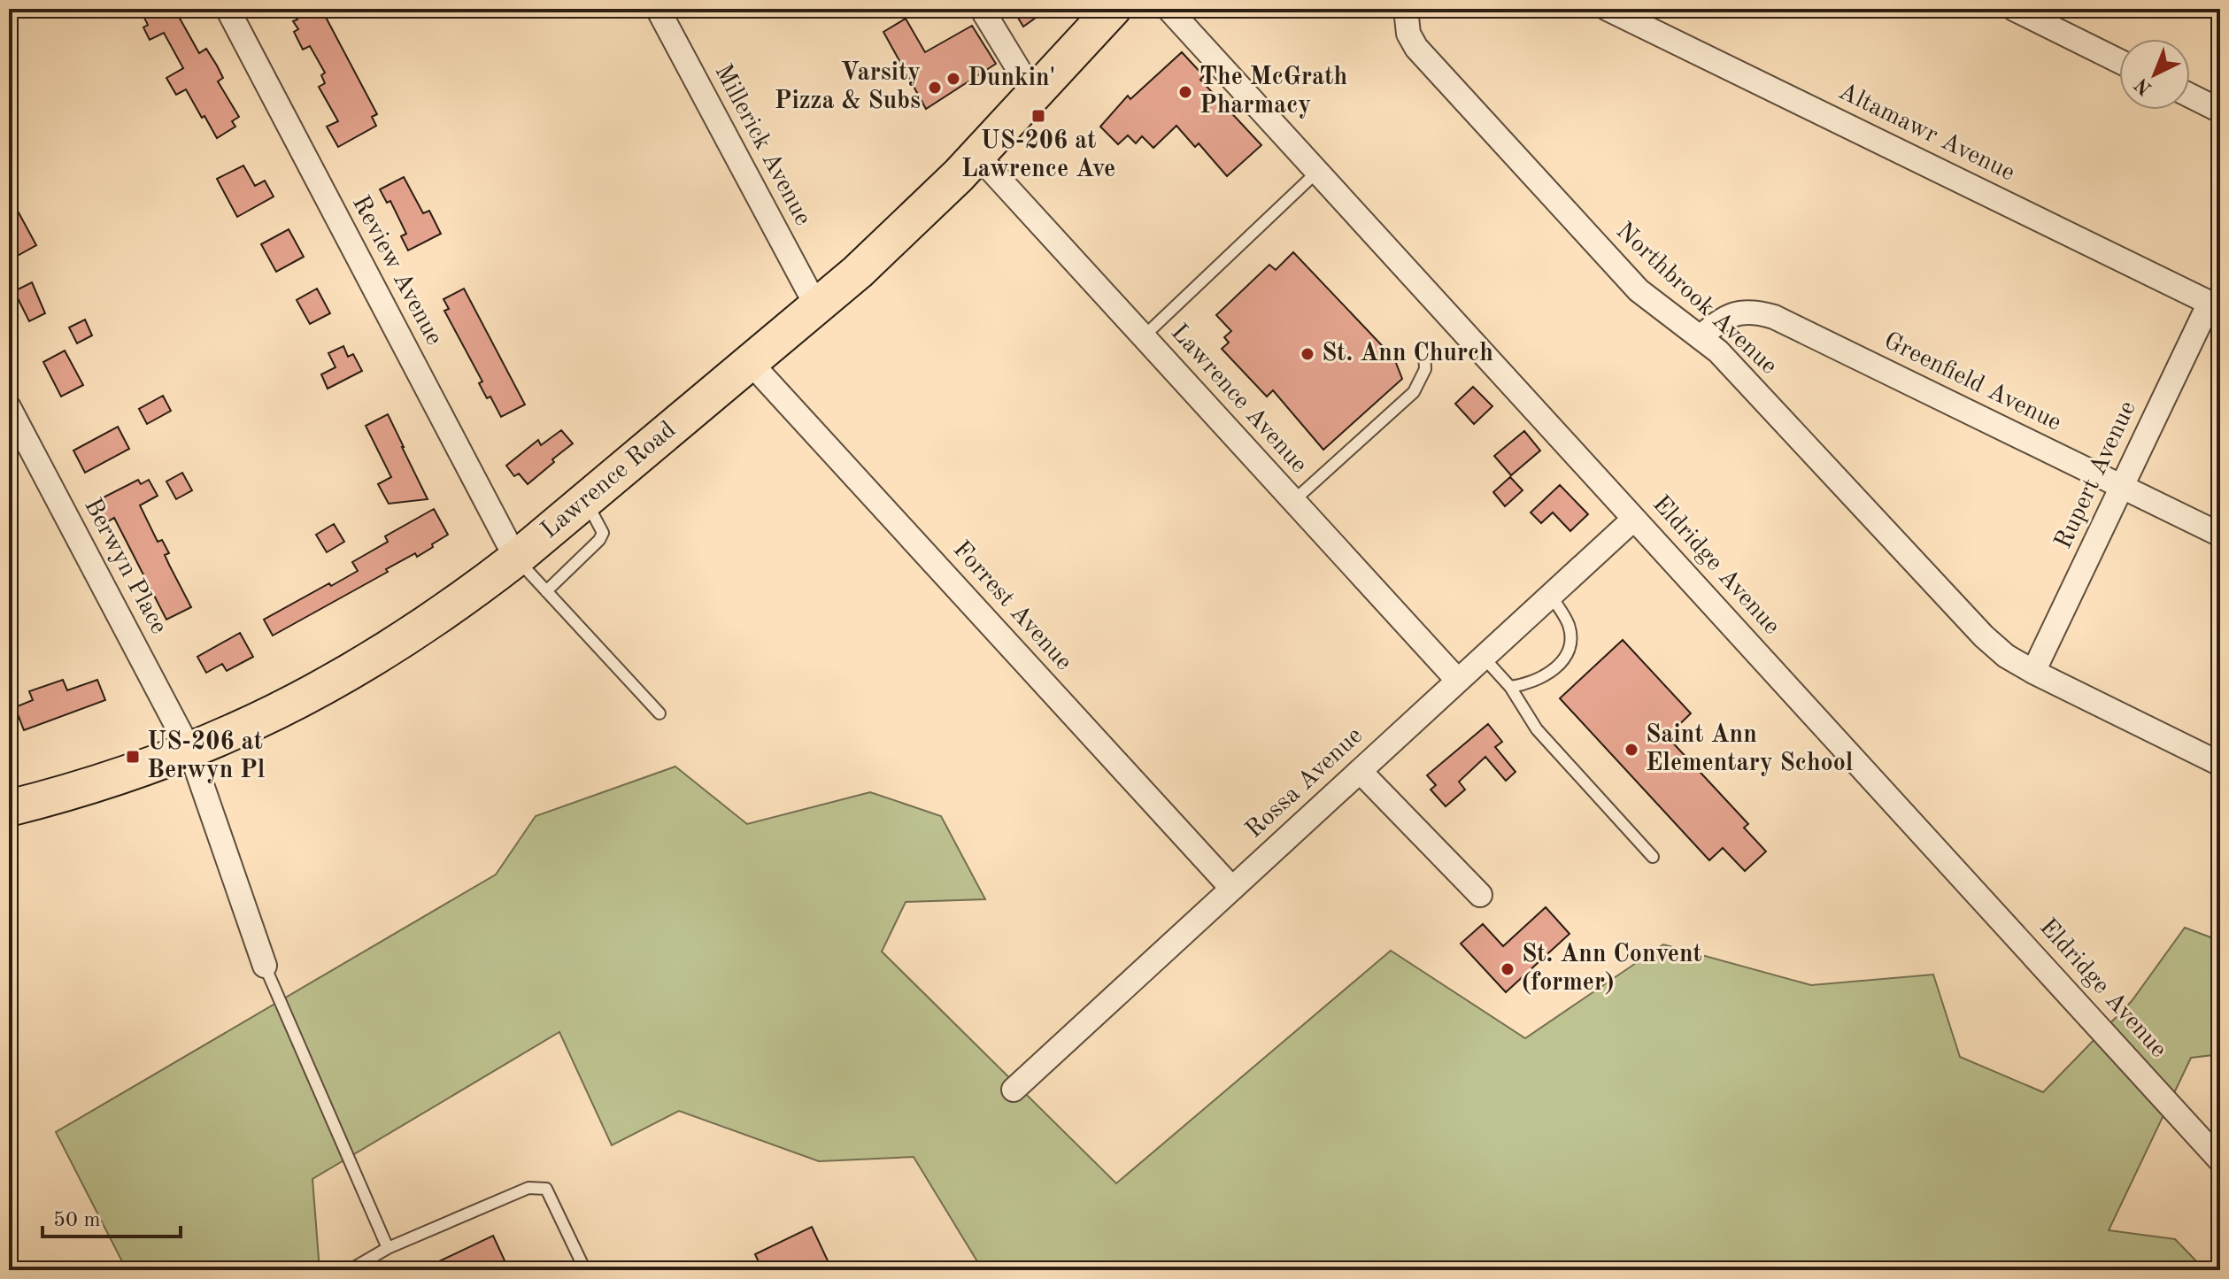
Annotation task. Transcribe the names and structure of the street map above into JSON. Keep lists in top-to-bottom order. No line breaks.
{"streets":{"main road":["Lawrence Road"],"street":["Altamawr Avenue","Millerick Avenue","Review Avenue","Northbrook Avenue","Greenfield Avenue","Lawrence Avenue","Rupert Avenue","Eldridge Avenue","Berwyn Place","Forrest Avenue","Rossa Avenue"]},"crossings":[["Altamawr Avenue","Rupert Avenue"],["Millerick Avenue","Lawrence Road"],["Review Avenue","Lawrence Road"],["Northbrook Avenue","Greenfield Avenue"],["Northbrook Avenue","Rupert Avenue"],["Greenfield Avenue","Rupert Avenue"],["Lawrence Avenue","Lawrence Road"],["Lawrence Avenue","Rossa Avenue"],["Lawrence Road","Berwyn Place"],["Lawrence Road","Forrest Avenue"],["Eldridge Avenue","Rossa Avenue"],["Forrest Avenue","Rossa Avenue"]],"places":{"other":["Dunkin'","Varsity Pizza & Subs","The McGrath Pharmacy","St. Ann Church","Saint Ann Elementary School","St. Ann Convent (former)"],"transit":["US-206 at Lawrence Ave","US-206 at Berwyn Pl"]},"scale_bar":"50 m","north":"bottom left"}
